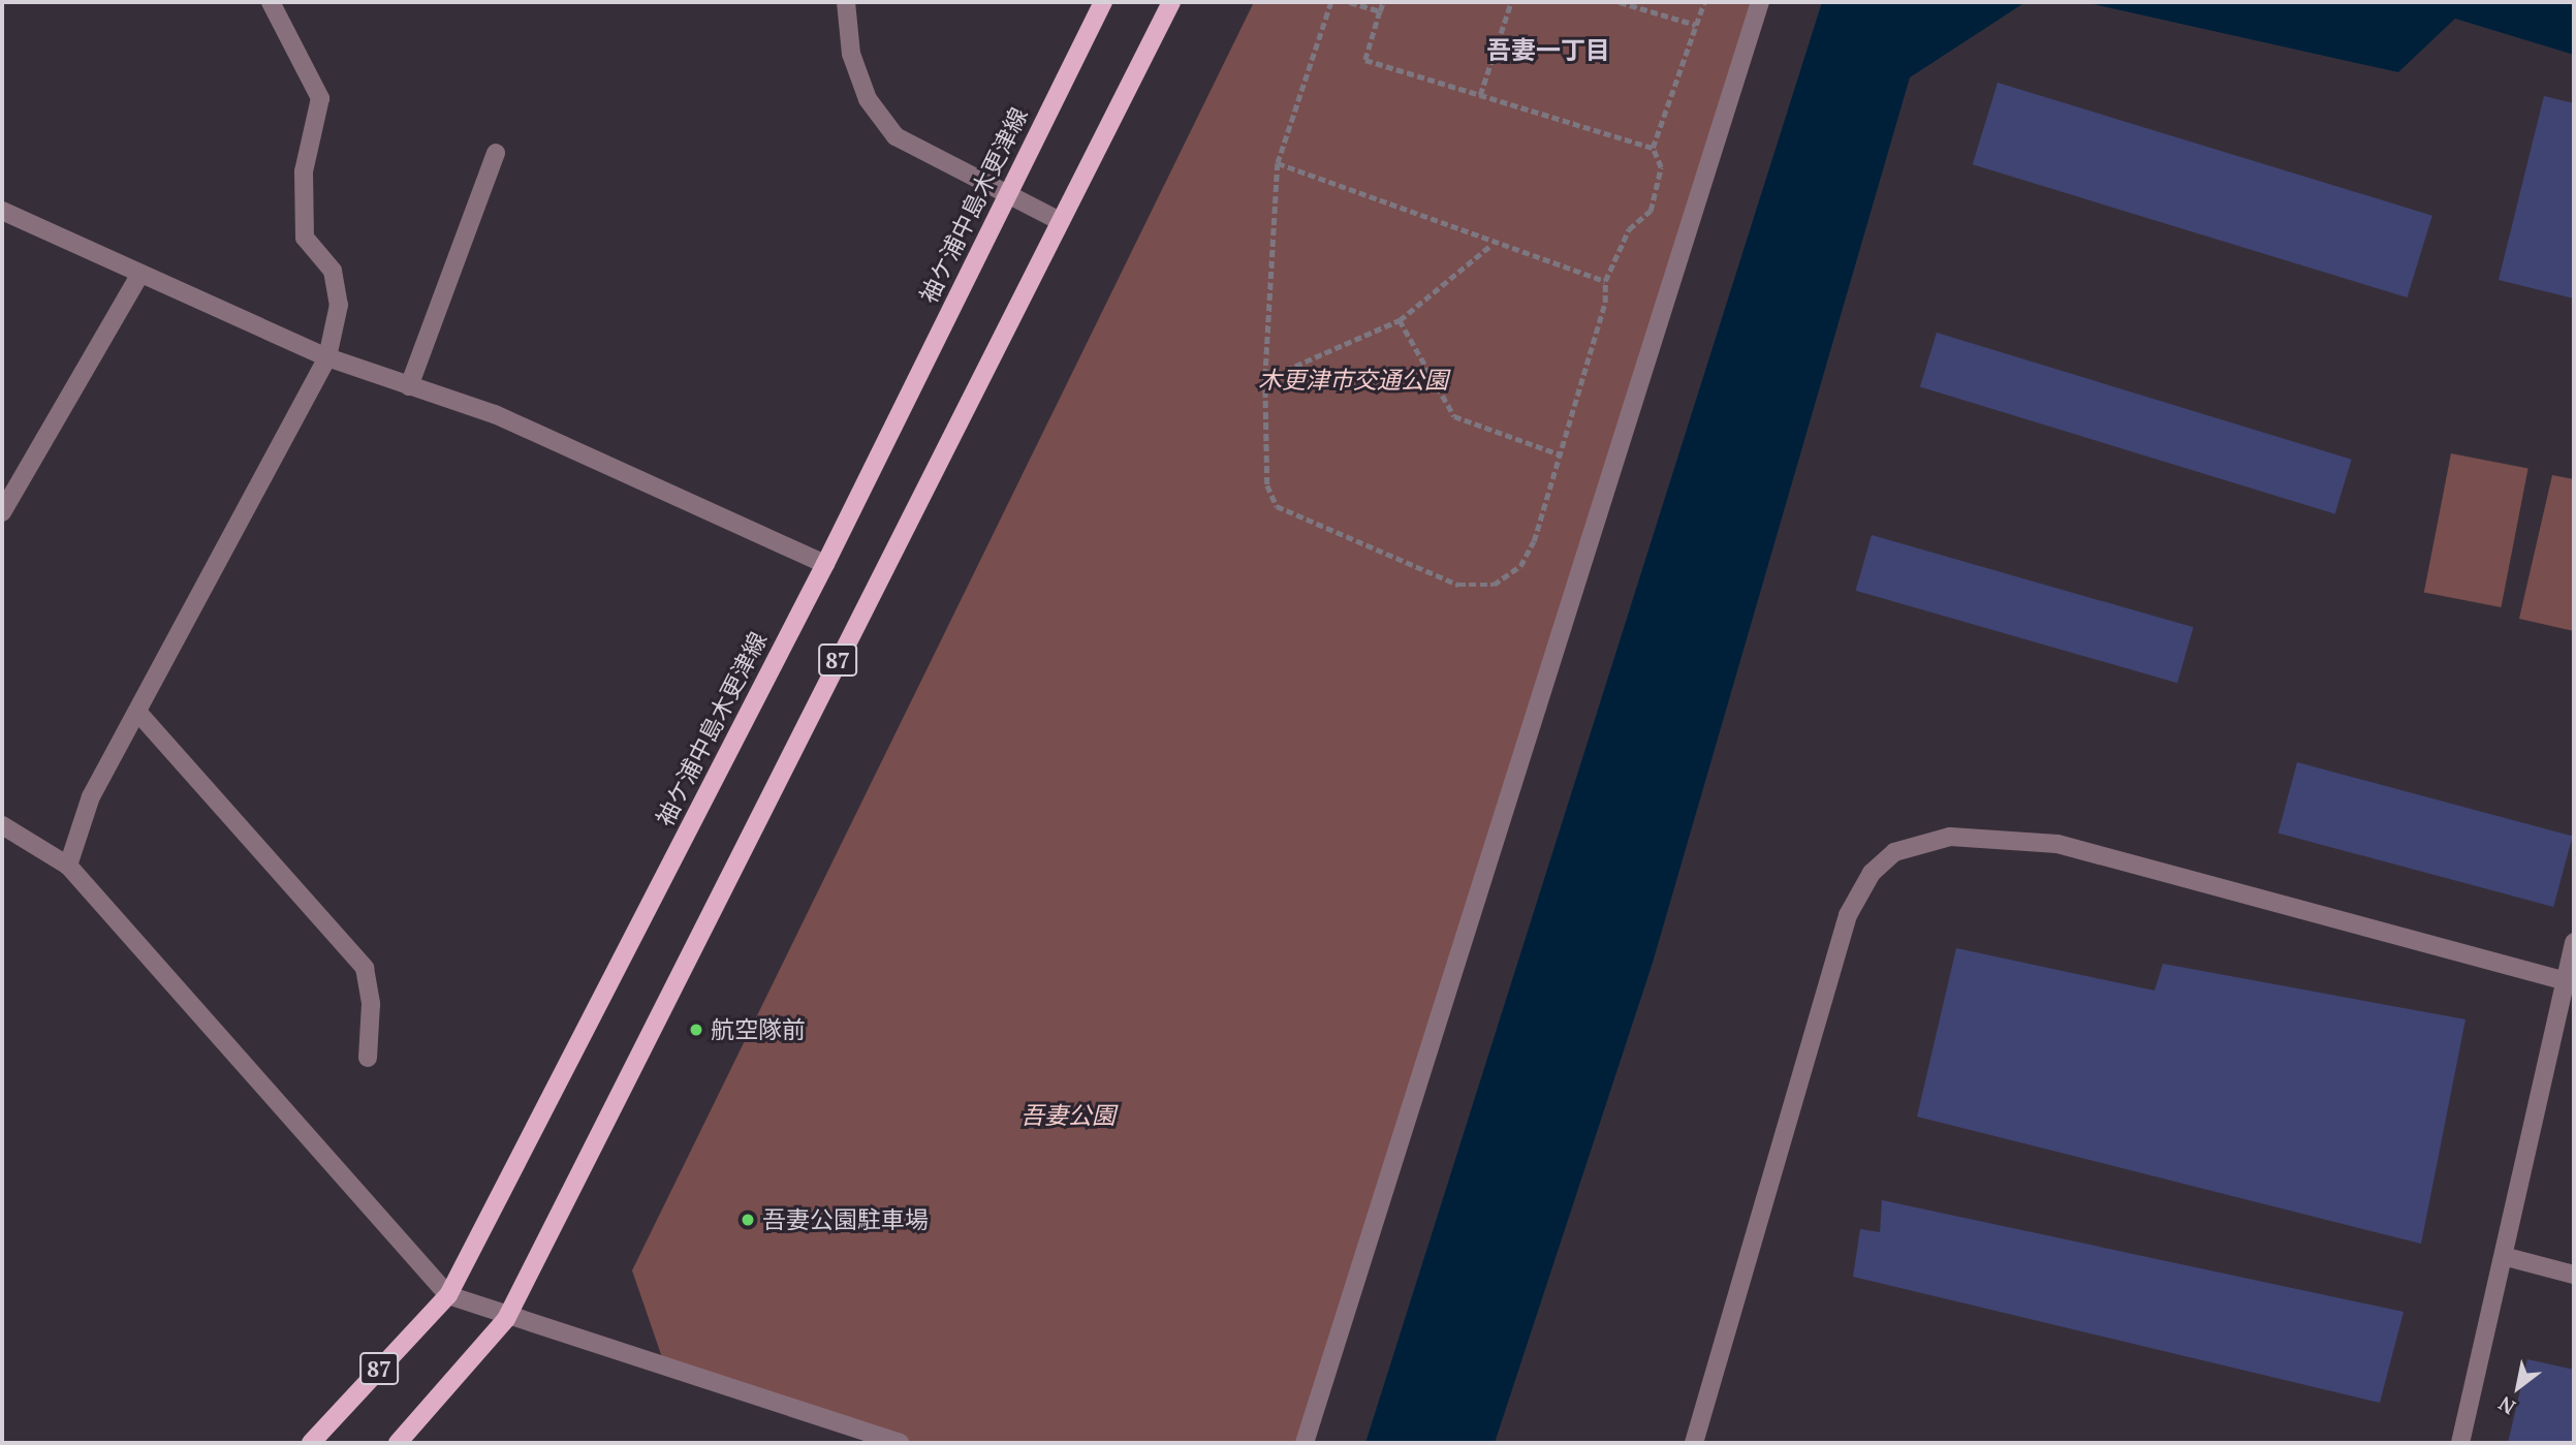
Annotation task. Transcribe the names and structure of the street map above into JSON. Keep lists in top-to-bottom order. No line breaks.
{"streets":{"main road":["袖ケ浦中島木更津線","87"]},"districts":["吾妻一丁目"],"parks":["木更津市交通公園","吾妻公園"],"places":["航空隊前","吾妻公園駐車場"],"north":"bottom left"}
